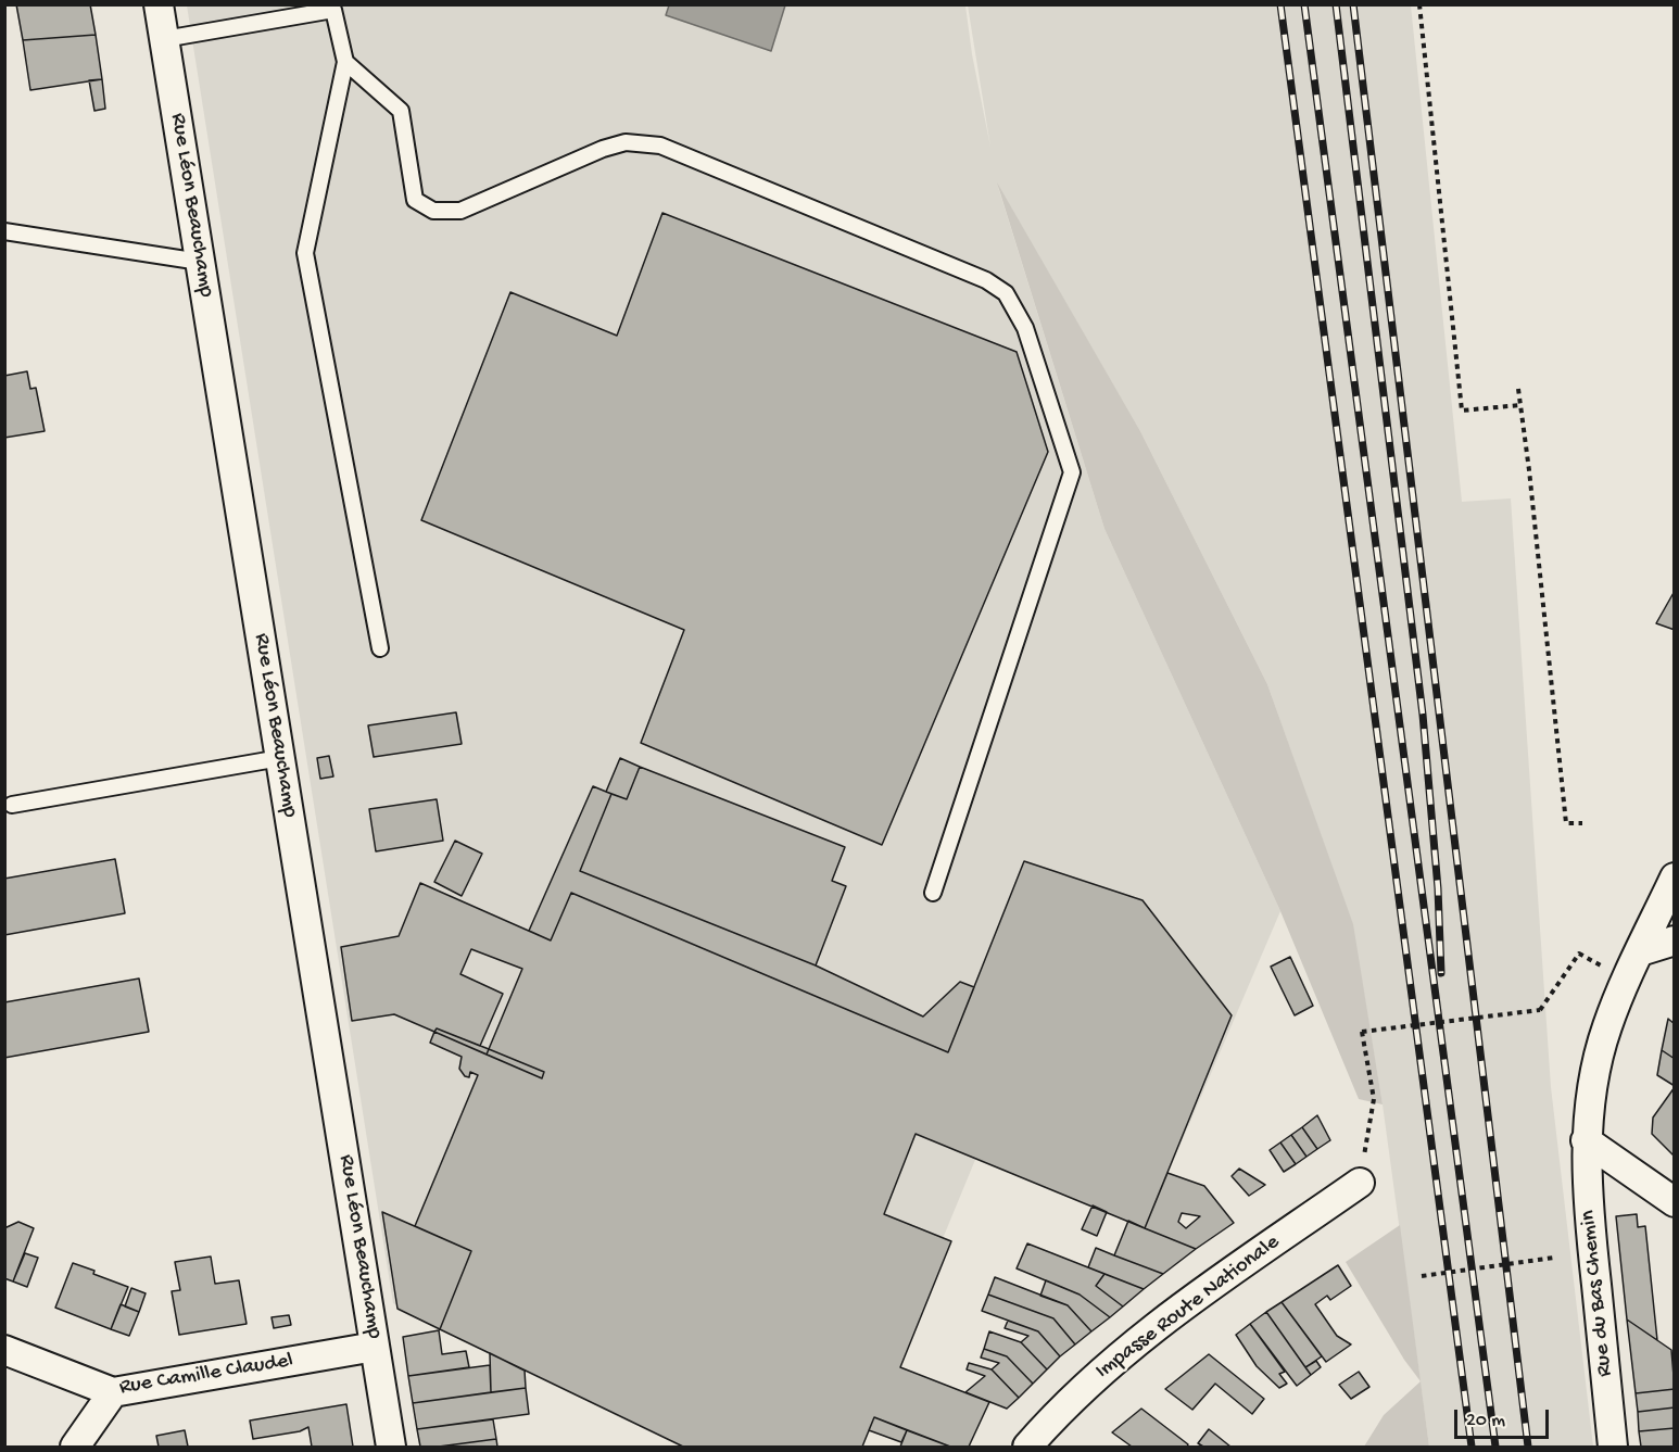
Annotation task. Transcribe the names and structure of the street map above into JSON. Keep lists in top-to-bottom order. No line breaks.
{"streets":{"street":["Rue Léon Beauchamp","Rue du Bas Chemin","Impasse Route Nationale","Rue Camille Claudel"]},"crossings":[["Rue Léon Beauchamp","Rue Camille Claudel"]],"scale_bar":"20 m"}
